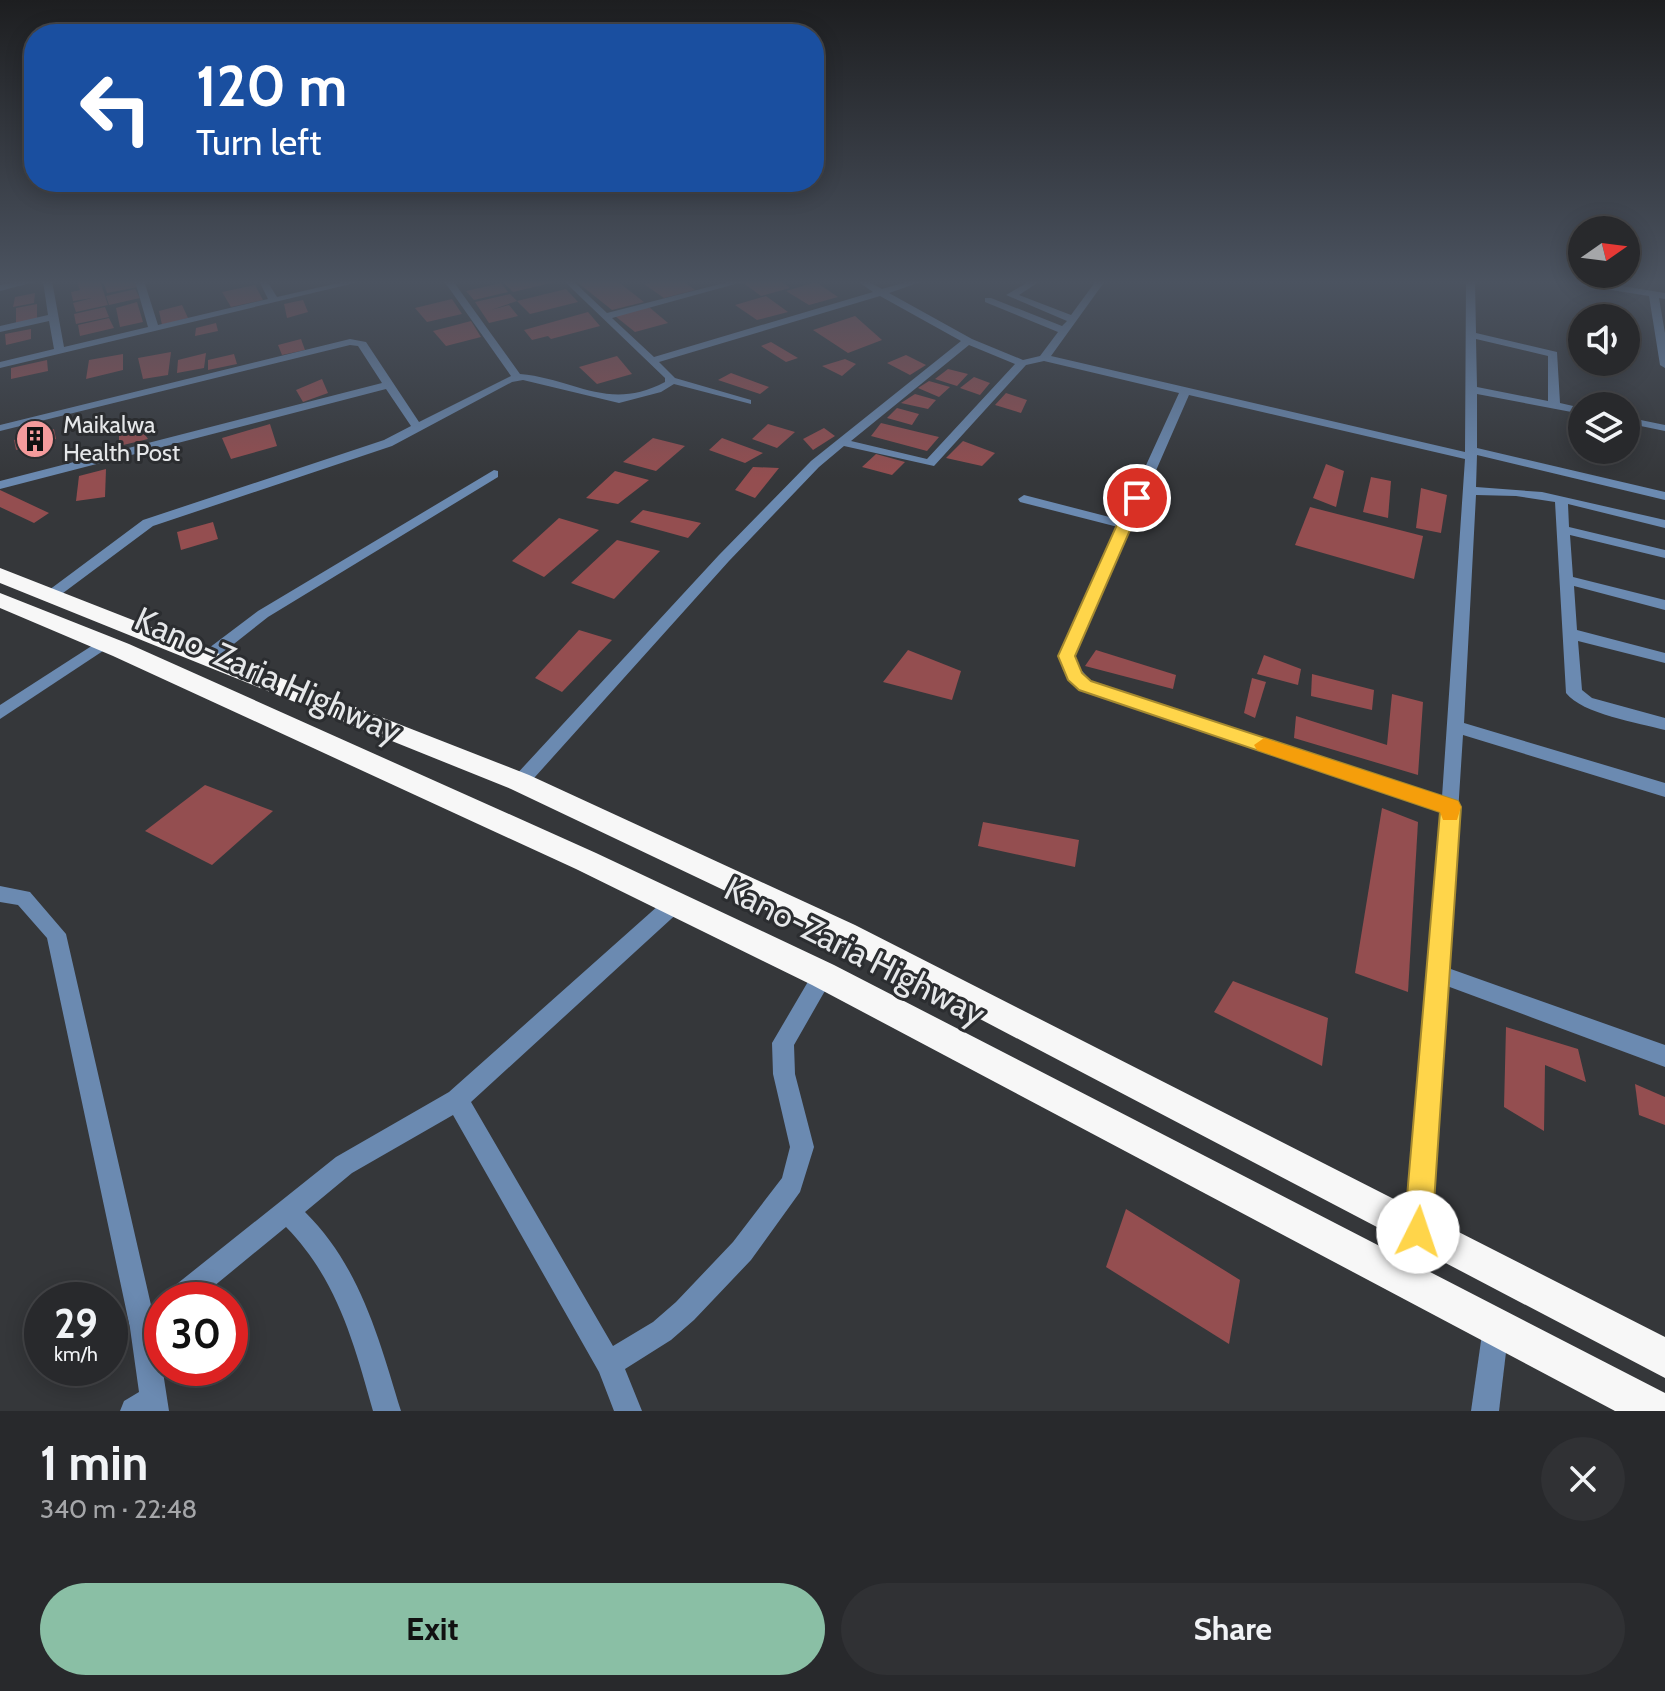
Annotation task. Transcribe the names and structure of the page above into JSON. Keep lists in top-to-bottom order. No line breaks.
{"streets":{"highway":["Kano-Zaria Highway"]},"places":{"building":["Maikalwa Health Post"]},"north":"right","page":{"turn":["120 m","Turn left"],"speed":"29 km/h","limit":"30","heading":["1 min","340 m · 22:48"],"buttons":["Exit","Share"]}}
